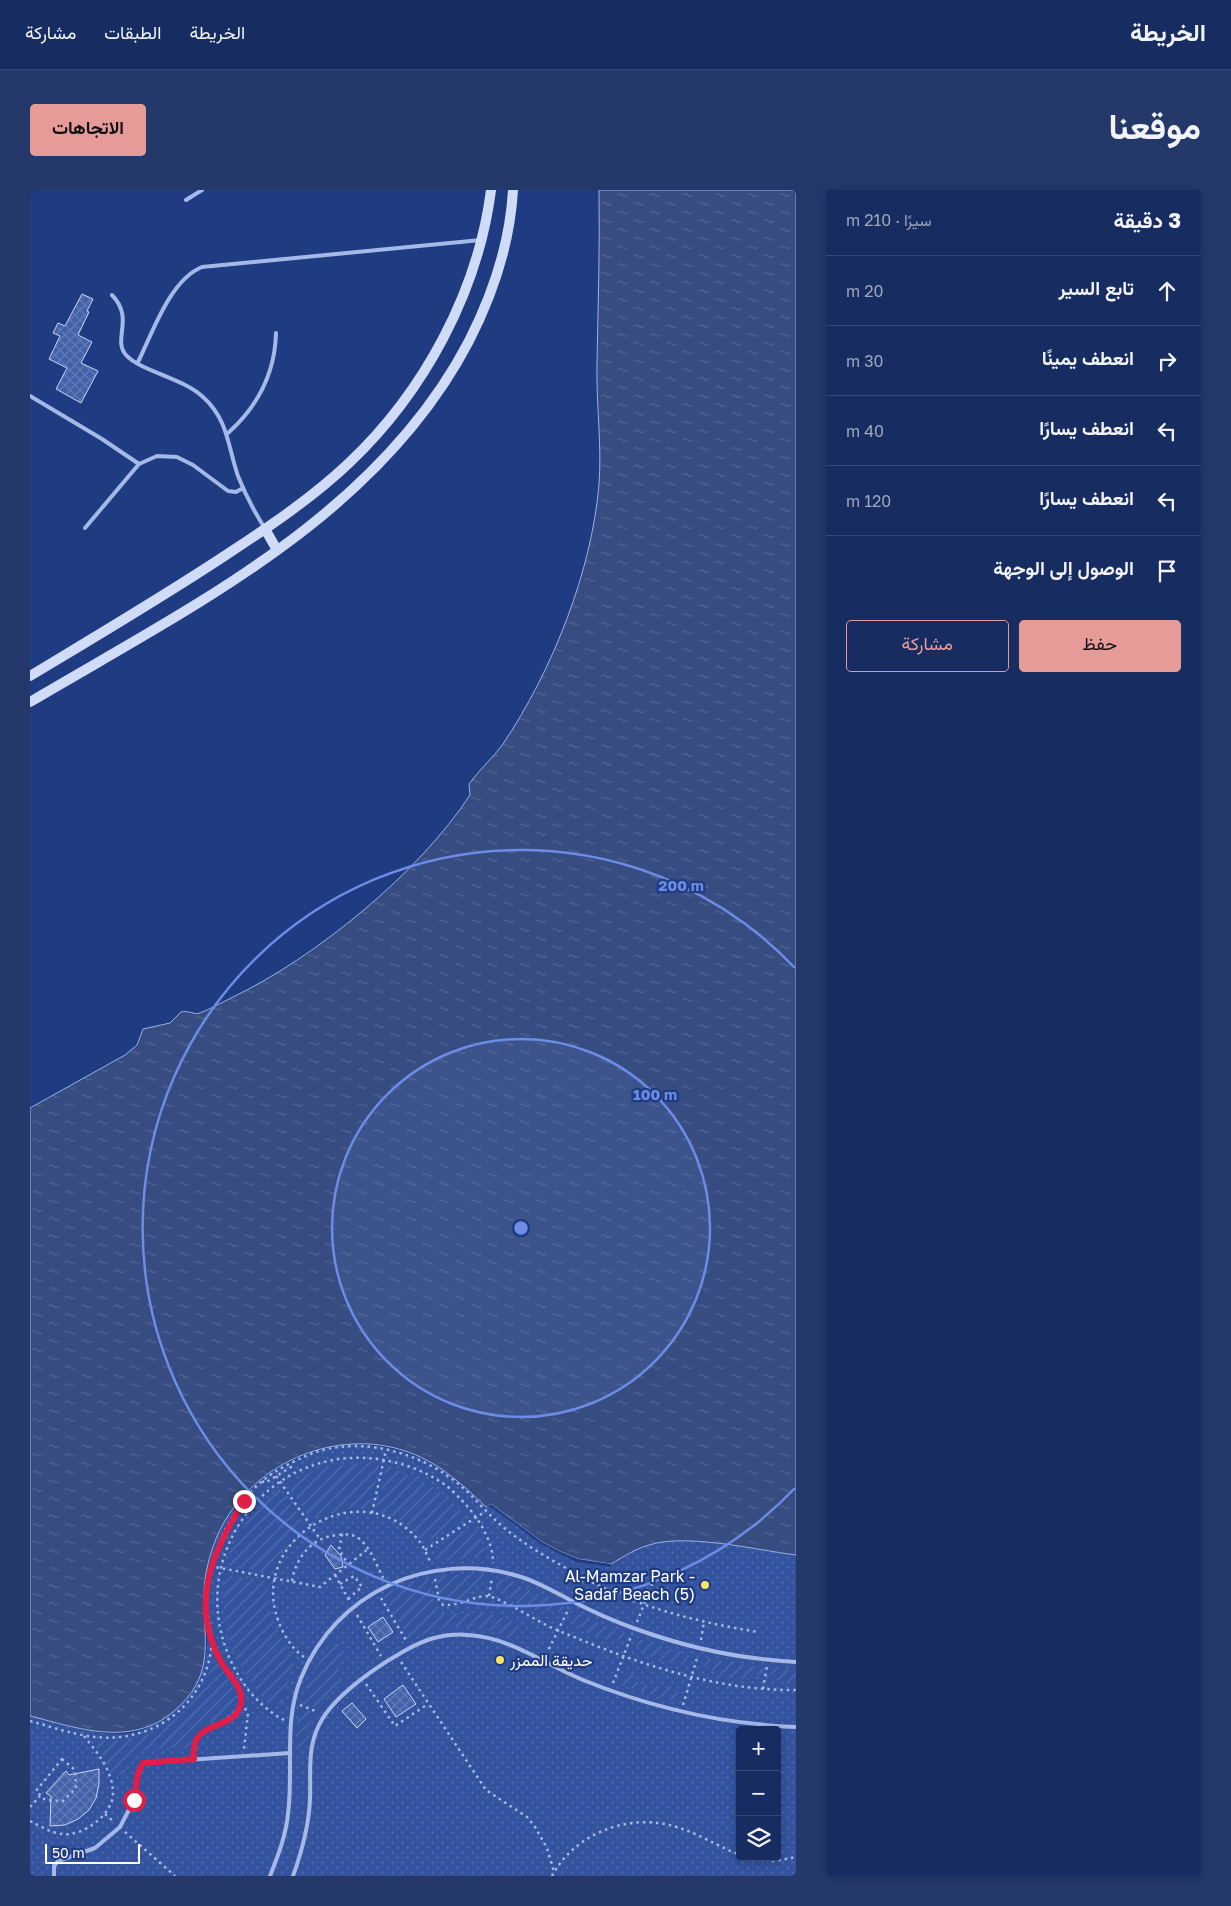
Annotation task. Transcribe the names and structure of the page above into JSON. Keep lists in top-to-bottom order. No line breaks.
{"places":["Al-Mamzar Park - Sadaf Beach (5)","حديقة الممزر"],"scale_bar":"50 m","page":{"header":"الخريطة","nav":["الخريطة","الطبقات","مشاركة"],"title":"موقعنا","buttons":["الاتجاهات",["حفظ","مشاركة"]],"heading":["3 دقيقة","سيرًا · 210 m"],"list":[["تابع السير","20 m"],["انعطف يمينًا","30 m"],["انعطف يسارًا","40 m"],["انعطف يسارًا","120 m"],"الوصول إلى الوجهة"],"map_buttons":["+","−"],"scale":"50 m"},"rings":["200 m","100 m"]}
